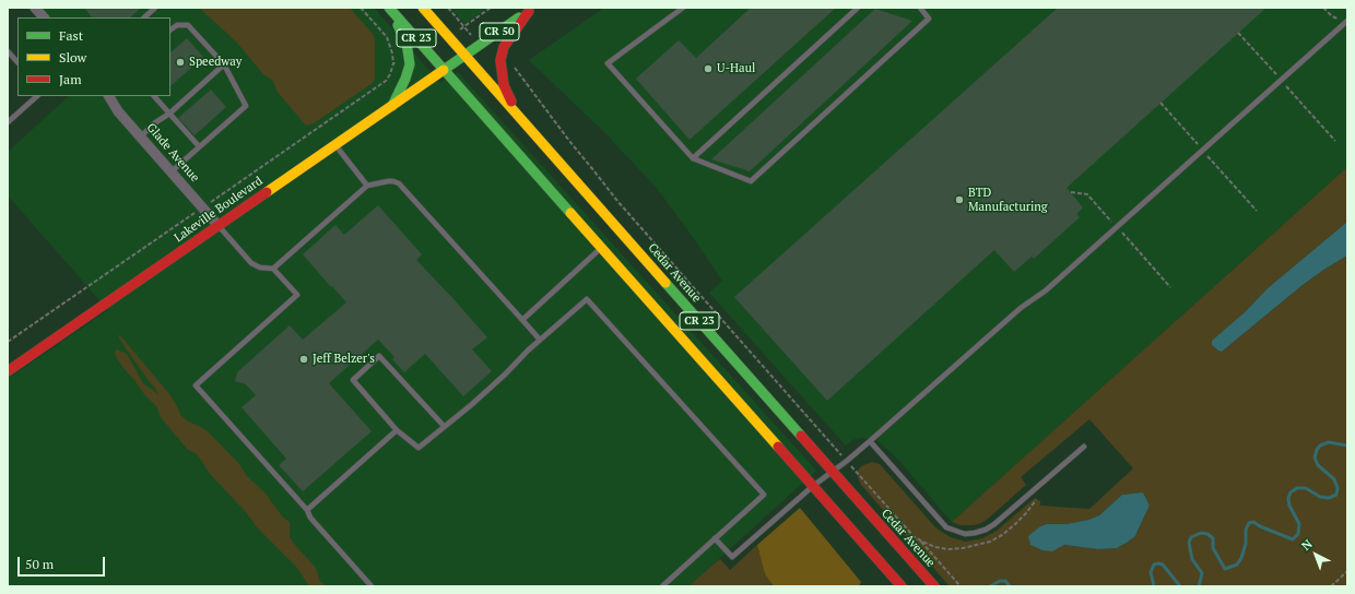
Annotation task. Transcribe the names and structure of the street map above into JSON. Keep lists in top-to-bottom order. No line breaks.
{"streets":{"main road":["CR 50","CR 23","Lakeville Boulevard","Cedar Avenue"],"street":["Glade Avenue"]},"crossings":[["CR 50","CR 23"],["CR 50","Lakeville Boulevard"],["CR 50","Cedar Avenue"],["CR 23","Lakeville Boulevard"],["CR 23","Cedar Avenue"],["Glade Avenue","Lakeville Boulevard"]],"places":["Speedway","U-Haul","BTD Manufacturing","Jeff Belzer's"],"legend":["Fast","Slow","Jam"],"scale_bar":"50 m","north":"top left"}
